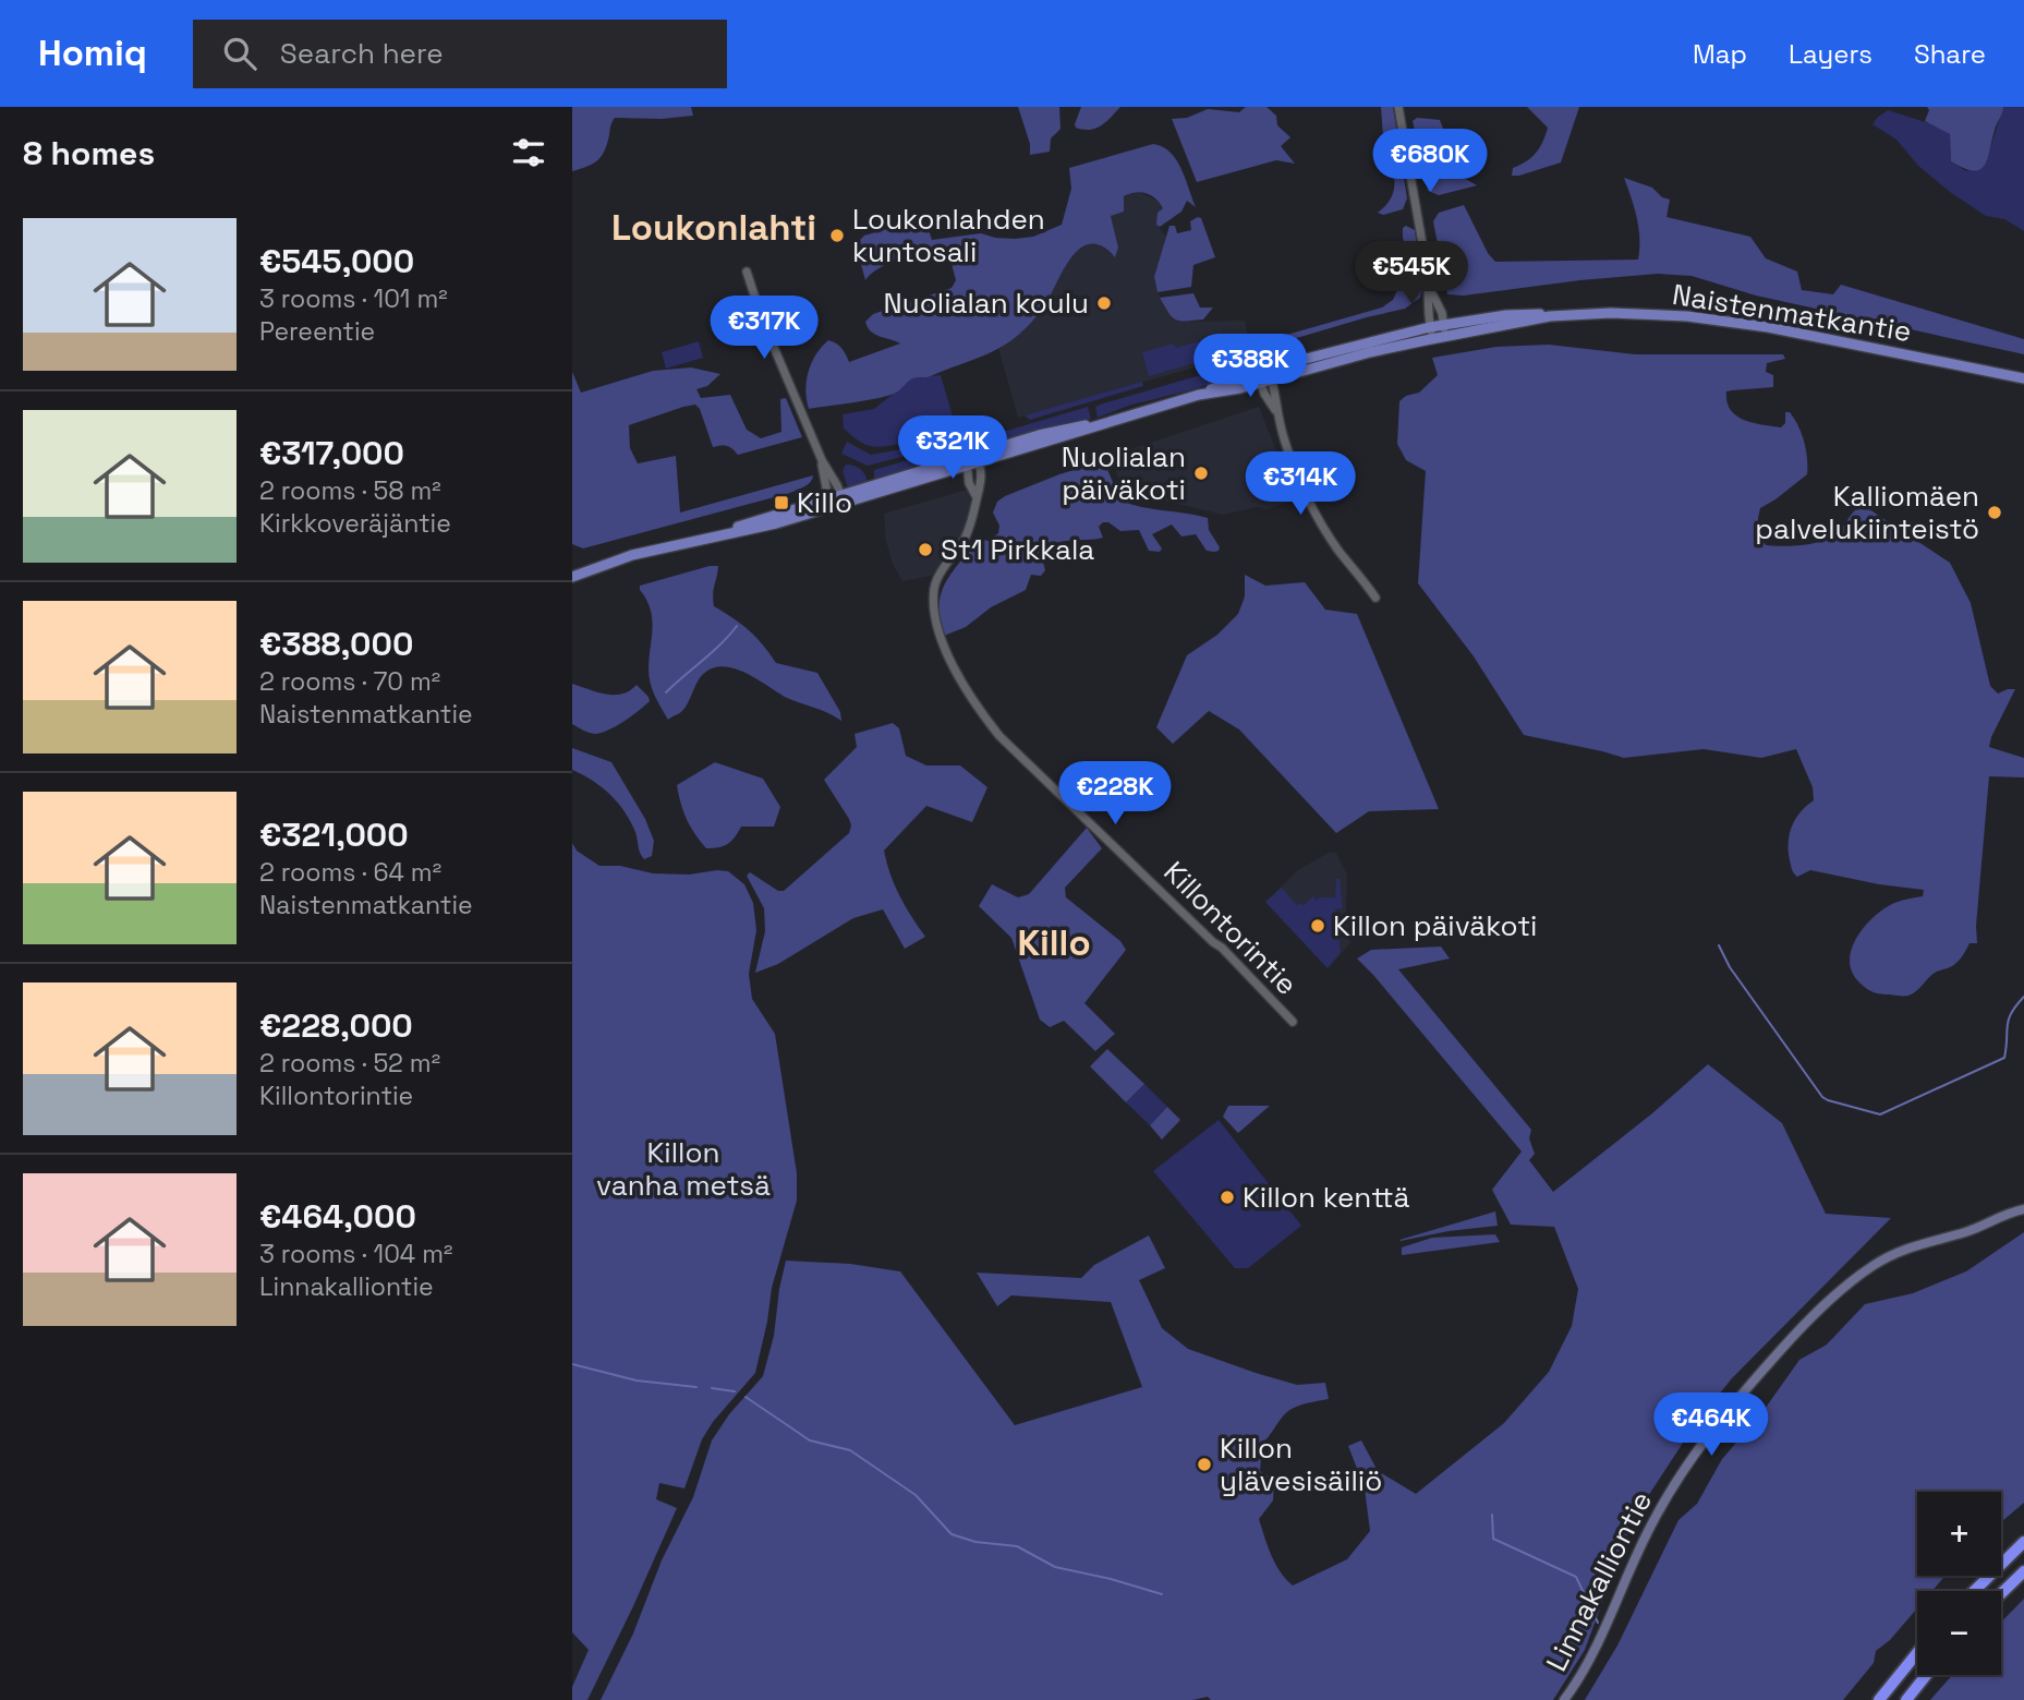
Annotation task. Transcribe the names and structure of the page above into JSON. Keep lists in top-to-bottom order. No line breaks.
{"streets":{"main road":["Naistenmatkantie","Linnakalliontie"],"street":["Killontorintie"]},"crossings":[["Naistenmatkantie","Killontorintie"]],"districts":["Loukonlahti","Killo"],"parks":["Killon vanha metsä"],"places":{"other":["Loukonlahden kuntosali","Nuolialan koulu","Nuolialan päiväkoti","Kalliomäen palvelukiinteistö","St1 Pirkkala","Killon päiväkoti","Killon kenttä","Killon ylävesisäiliö"],"transit":["Killo"]},"page":{"header":"Homiq","search":"Search here","nav":["Map","Layers","Share"],"heading":"8 homes","price":["€680K","€545K","€317K","€388K","€321K","€314K","€228K","€464K"],"list":[{"name":"€545,000","note":"3 rooms · 101 m² · Pereentie"},{"name":"€317,000","note":"2 rooms · 58 m² · Kirkkoveräjäntie"},{"name":"€388,000","note":"2 rooms · 70 m² · Naistenmatkantie"},{"name":"€321,000","note":"2 rooms · 64 m² · Naistenmatkantie"},{"name":"€228,000","note":"2 rooms · 52 m² · Killontorintie"},{"name":"€464,000","note":"3 rooms · 104 m² · Linnakalliontie"}],"map_buttons":["+","−"]}}
